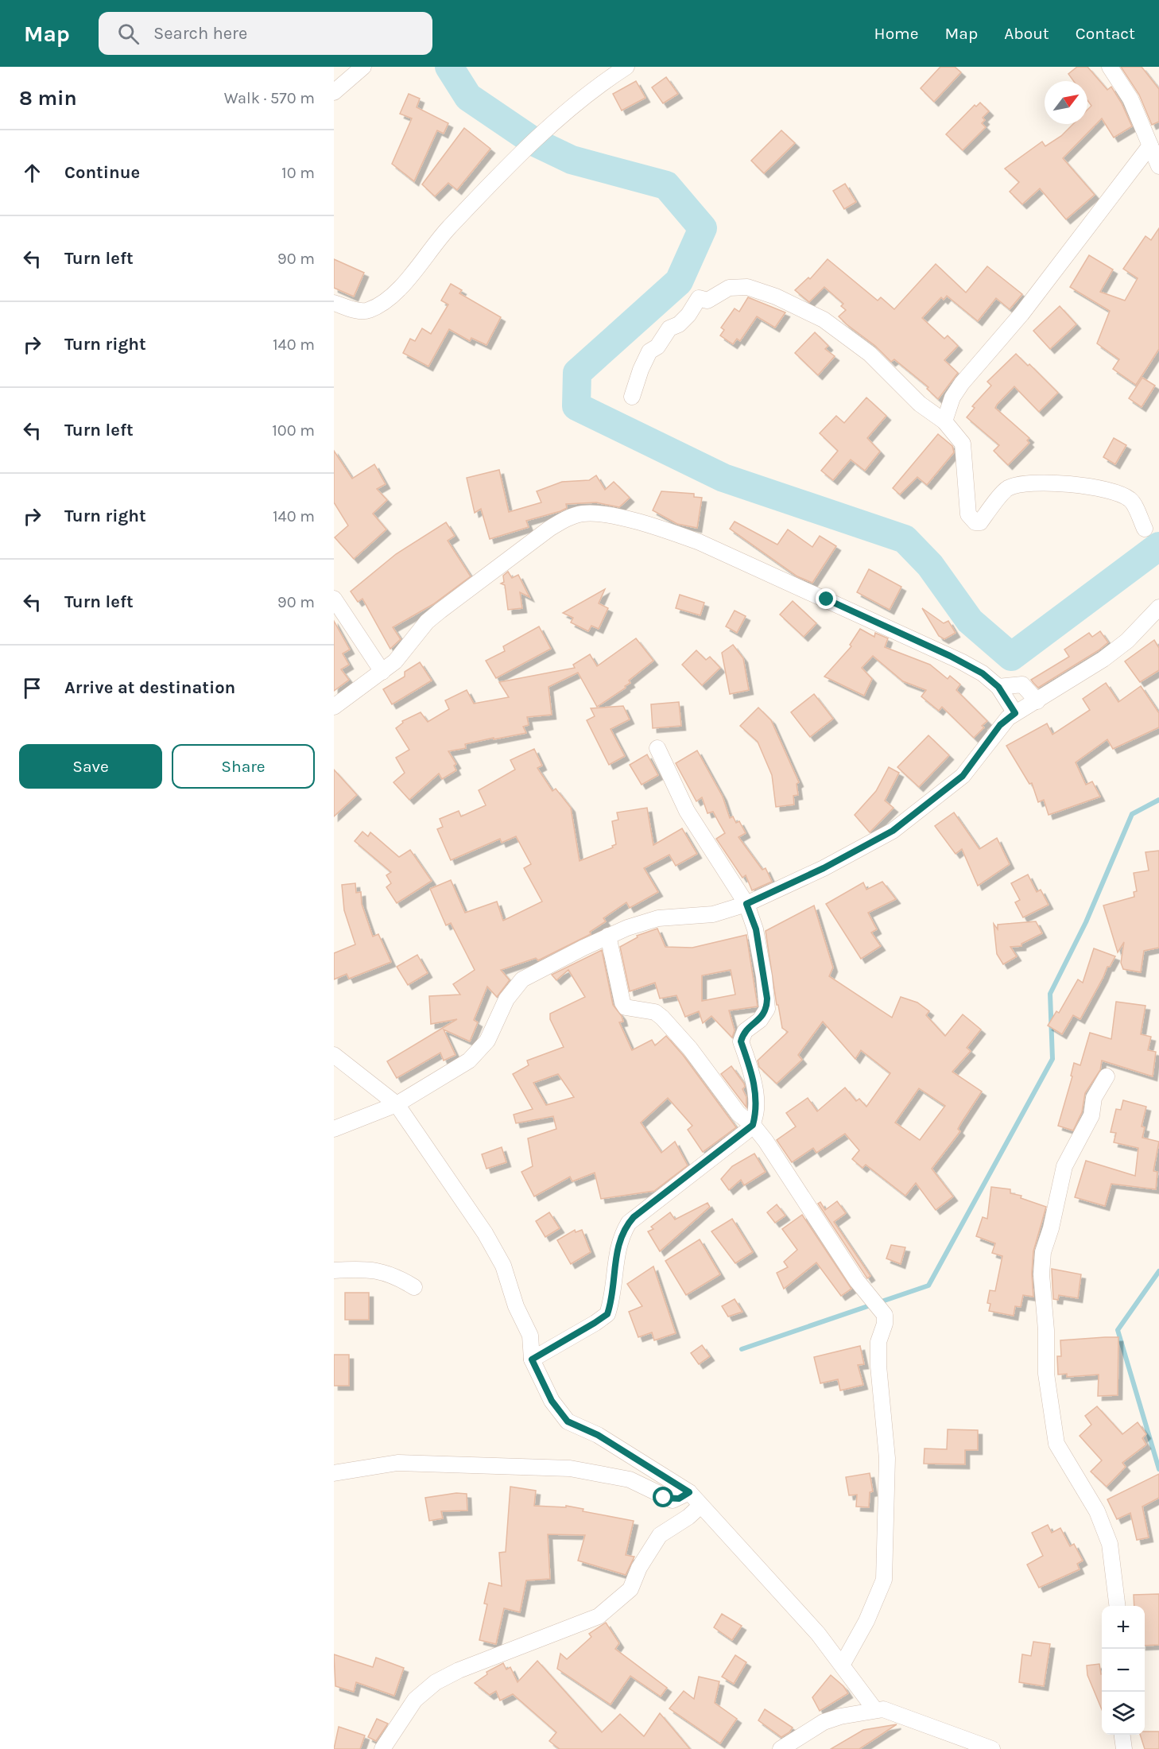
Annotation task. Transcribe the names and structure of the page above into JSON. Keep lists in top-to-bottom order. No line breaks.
{"north":"top right","page":{"header":"Map","search":"Search here","nav":["Home","Map","About","Contact"],"heading":["8 min","Walk · 570 m"],"list":[["Continue","10 m"],["Turn left","90 m"],["Turn right","140 m"],["Turn left","100 m"],["Turn right","140 m"],["Turn left","90 m"],"Arrive at destination"],"buttons":["Save","Share"],"map_buttons":["+","−"]}}
